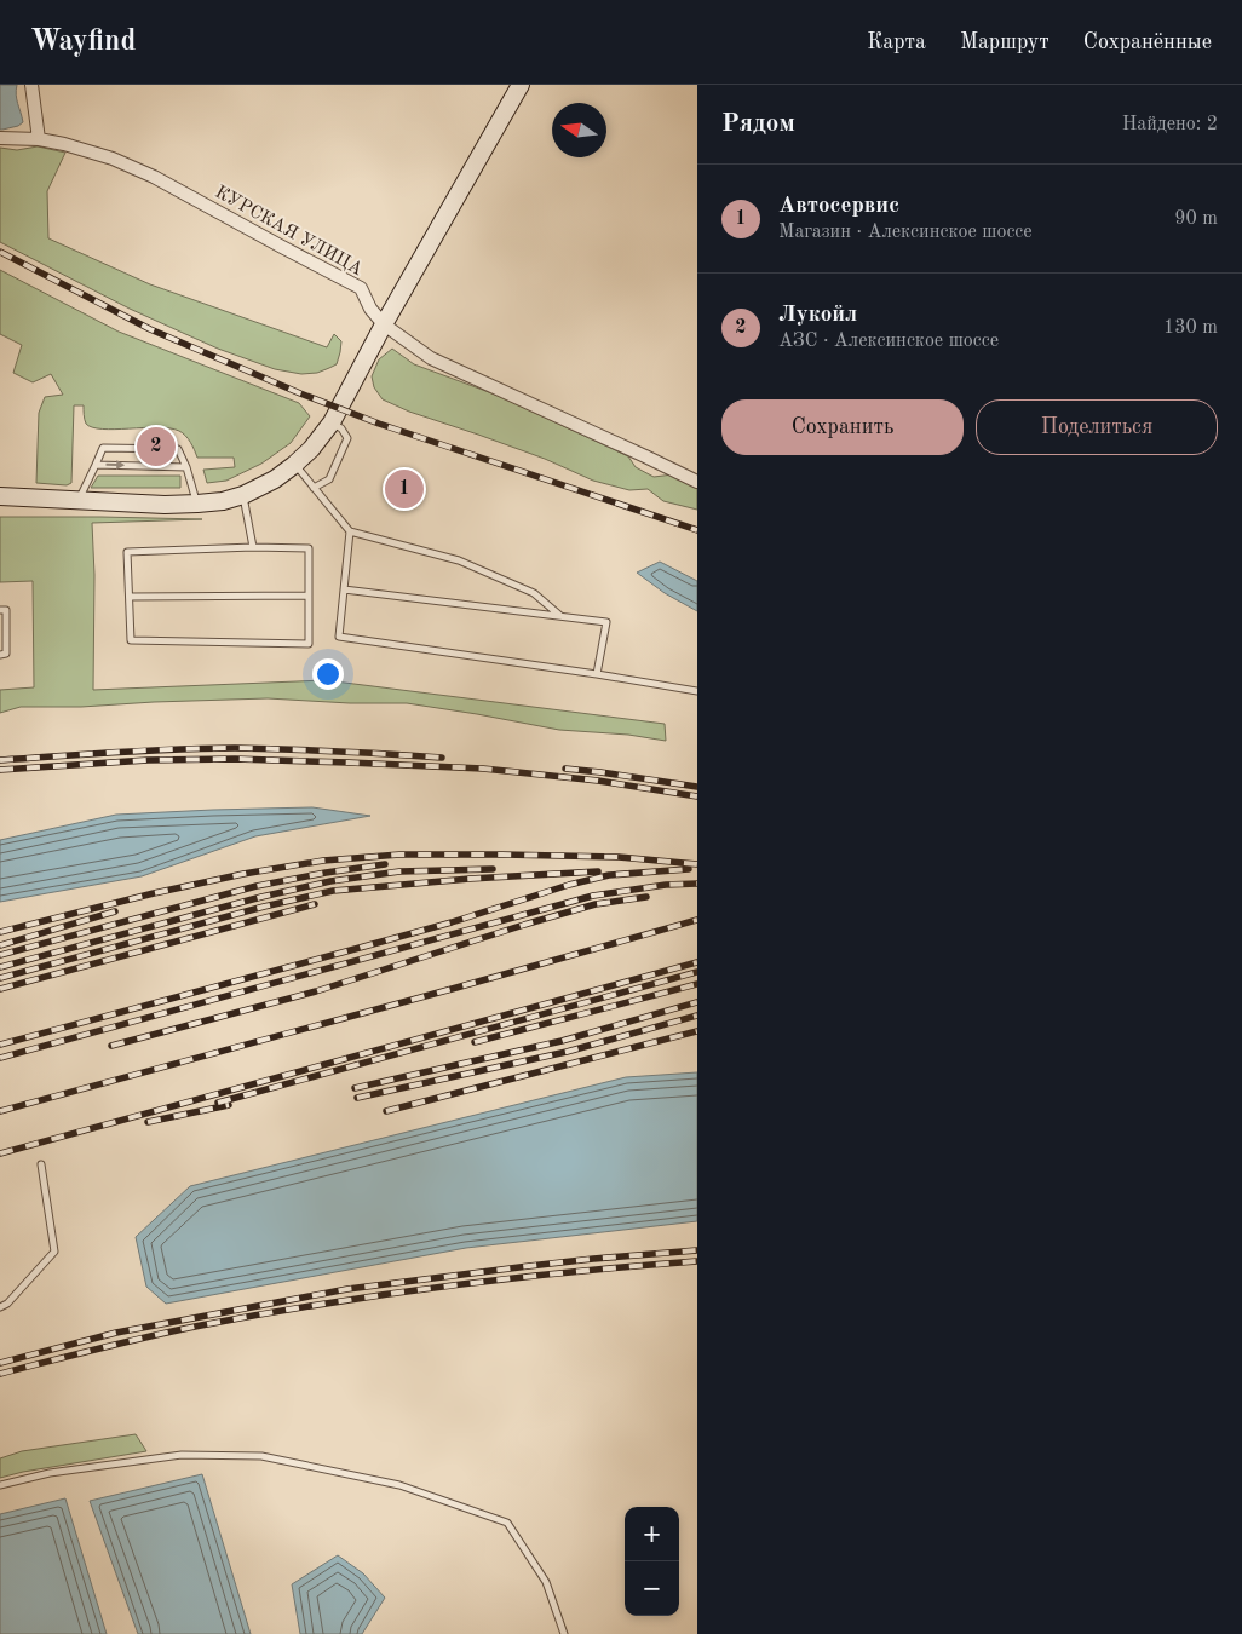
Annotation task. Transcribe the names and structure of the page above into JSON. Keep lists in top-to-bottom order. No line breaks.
{"streets":{"street":["КУРСКАЯ УЛИЦА"]},"north":"left","page":{"header":"Wayfind","nav":["Карта","Маршрут","Сохранённые"],"heading":["Рядом","Найдено: 2"],"list":[{"mark":"1","name":"Автосервис","note":"Магазин · Алексинское шоссе","value":"90 m"},{"mark":"2","name":"Лукойл","note":"АЗС · Алексинское шоссе","value":"130 m"}],"buttons":["Сохранить","Поделиться"],"pins":["2","1"],"map_buttons":["+","−"]}}
